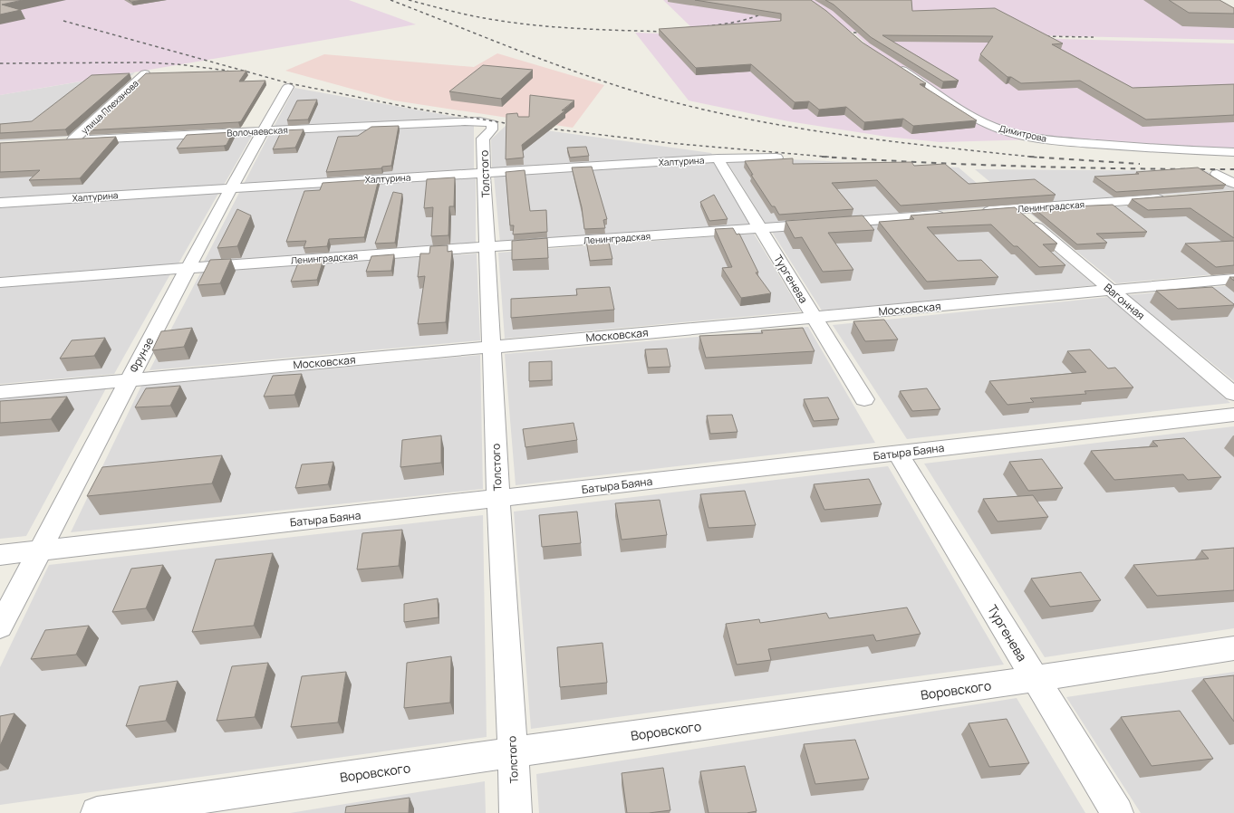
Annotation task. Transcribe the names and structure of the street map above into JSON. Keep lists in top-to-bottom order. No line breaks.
{"streets":{"street":["улица Плеханова","Волочаевская","Димитрова","Халтурина","Толстого","Ленинградская","Тургенева","Вагонная","Московская","Фрунзе","Батыра Баяна","Воровского"]},"crossings":[["улица Плеханова","Волочаевская"],["Волочаевская","Толстого"],["Волочаевская","Фрунзе"],["Халтурина","Толстого"],["Халтурина","Тургенева"],["Халтурина","Фрунзе"],["Толстого","Ленинградская"],["Толстого","Московская"],["Толстого","Батыра Баяна"],["Толстого","Воровского"],["Ленинградская","Тургенева"],["Ленинградская","Вагонная"],["Ленинградская","Фрунзе"],["Тургенева","Московская"],["Тургенева","Батыра Баяна"],["Тургенева","Воровского"],["Вагонная","Московская"],["Московская","Фрунзе"],["Фрунзе","Батыра Баяна"]]}
